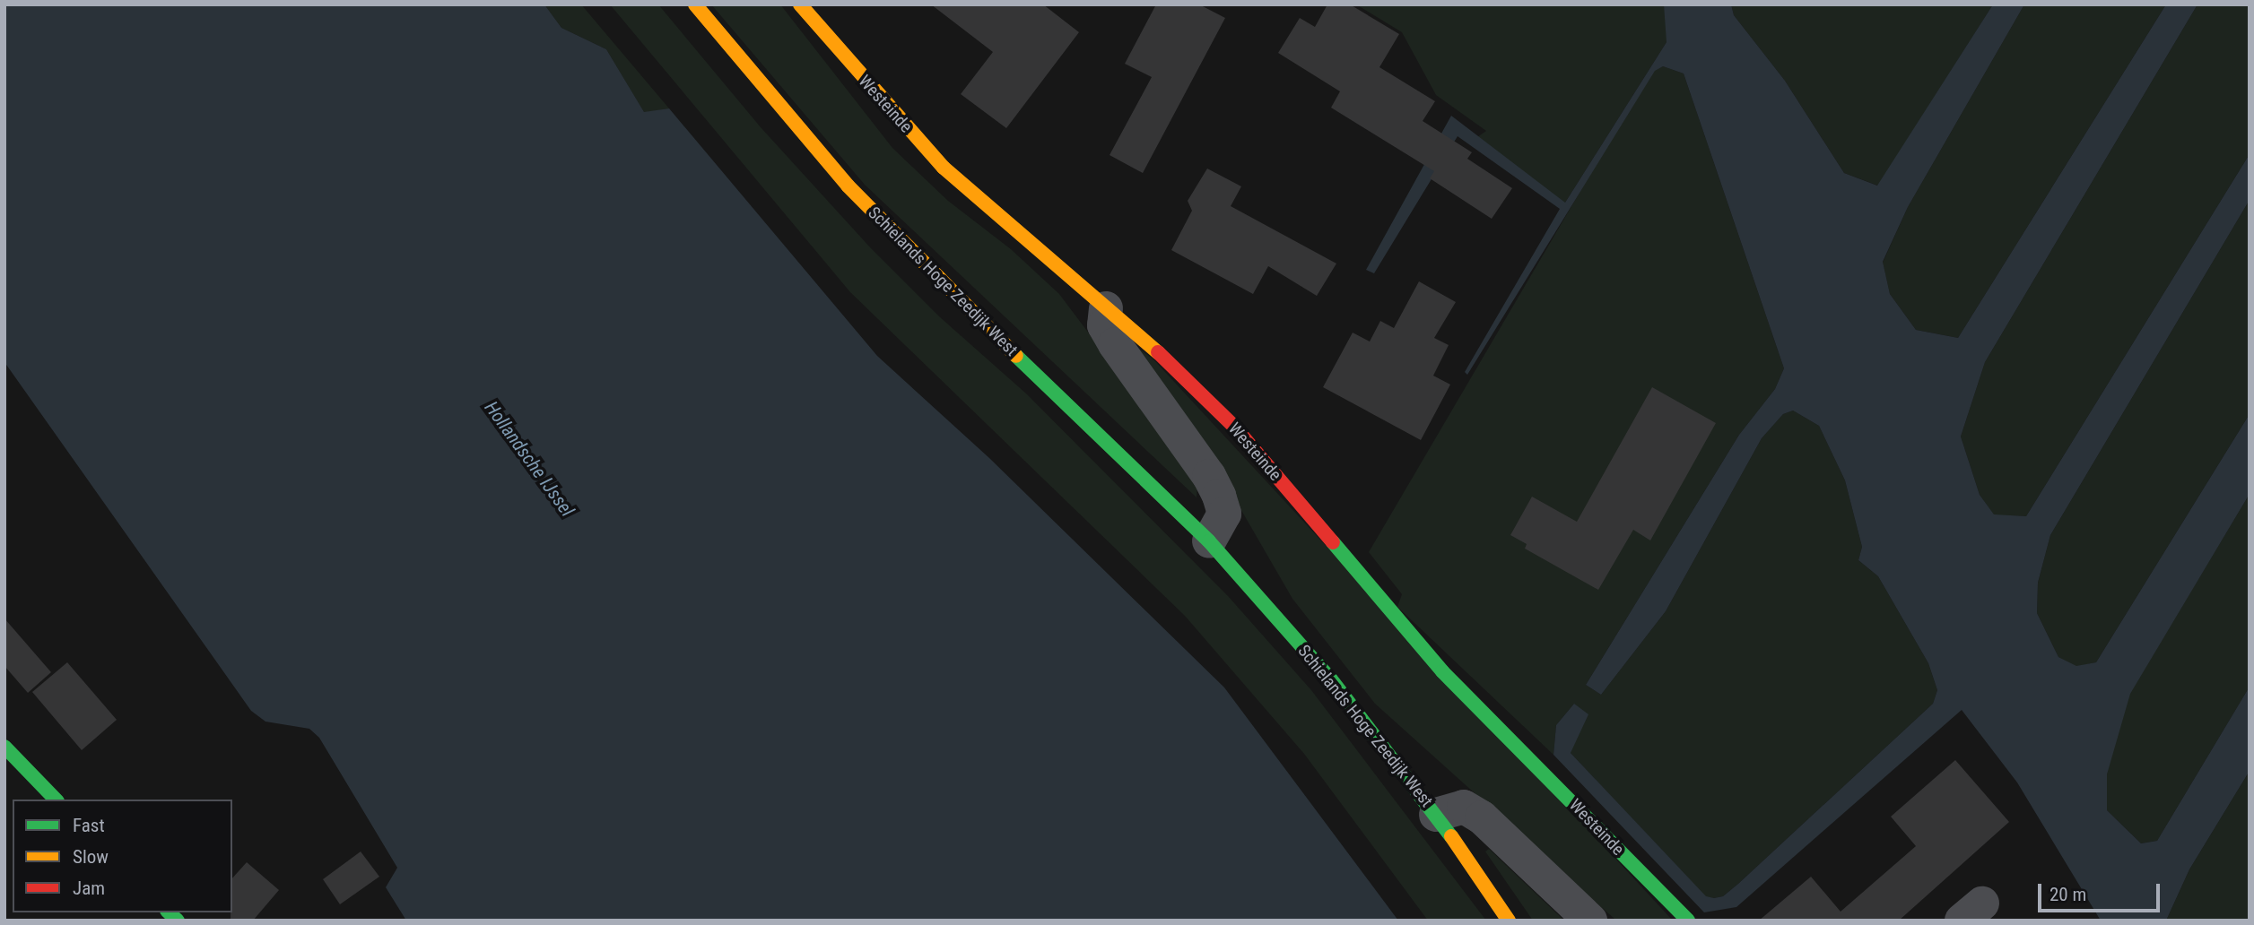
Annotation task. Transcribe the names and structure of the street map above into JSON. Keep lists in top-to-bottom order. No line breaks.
{"streets":{"street":["Westeinde","Schielands Hoge Zeedijk West"]},"water":["Hollandsche IJssel"],"legend":["Fast","Slow","Jam"],"scale_bar":"20 m"}
